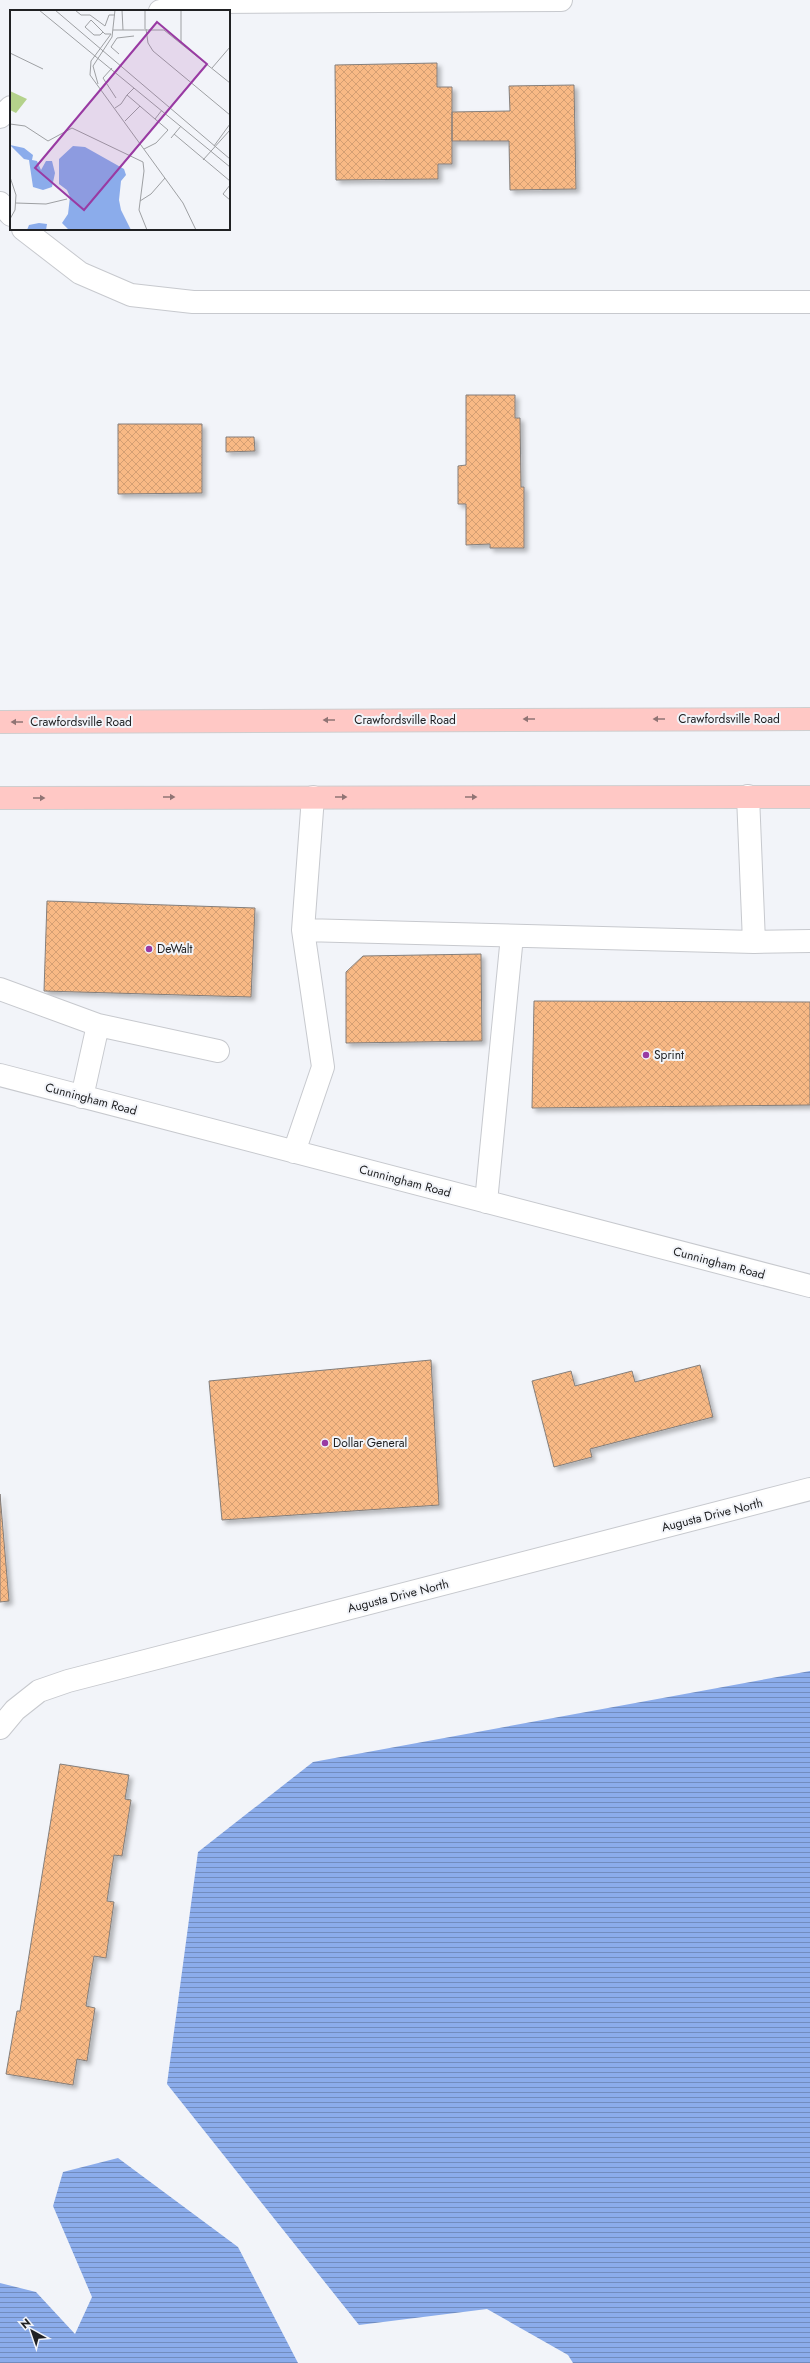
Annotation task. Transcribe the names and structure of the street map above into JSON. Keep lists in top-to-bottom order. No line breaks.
{"streets":{"main road":["Crawfordsville Road"],"street":["Cunningham Road","Augusta Drive North"]},"places":["DeWalt","Sprint","Dollar General"],"north":"top left"}
